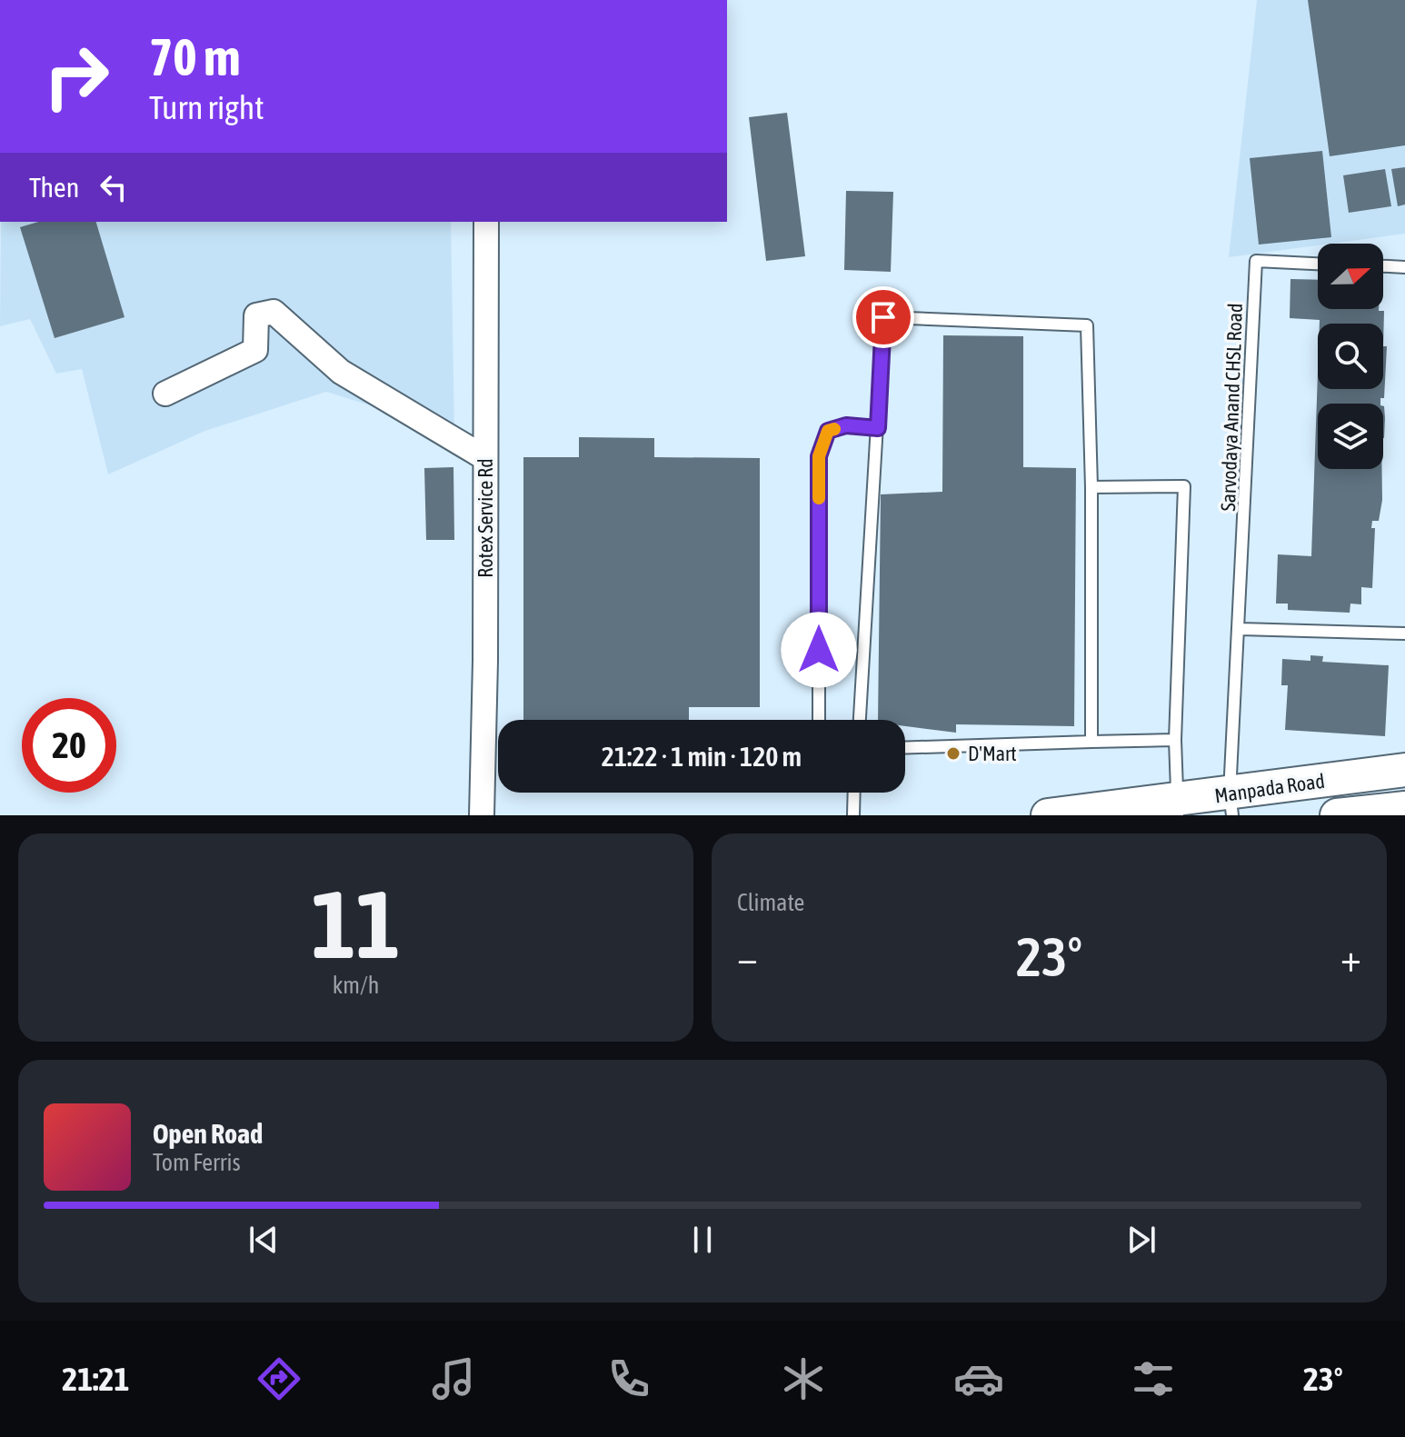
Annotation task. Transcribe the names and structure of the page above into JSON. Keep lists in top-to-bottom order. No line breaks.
{"streets":{"main road":["Manpada Road"],"street":["Rotex Service Rd"],"lane":["Sarvodaya Anand CHSL Road"]},"crossings":[["Sarvodaya Anand CHSL Road","Manpada Road"]],"places":["D'Mart"],"north":"right","page":{"turn":["70 m","Turn right"],"then":"Then","limit":"20","trip":"21:22 · 1 min · 120 m","tile":[["11","km/h"],"Climate"],"heat":["−","23°","+"],"song":["Open Road","Tom Ferris"],"tabs":["21:21","23°"]}}
